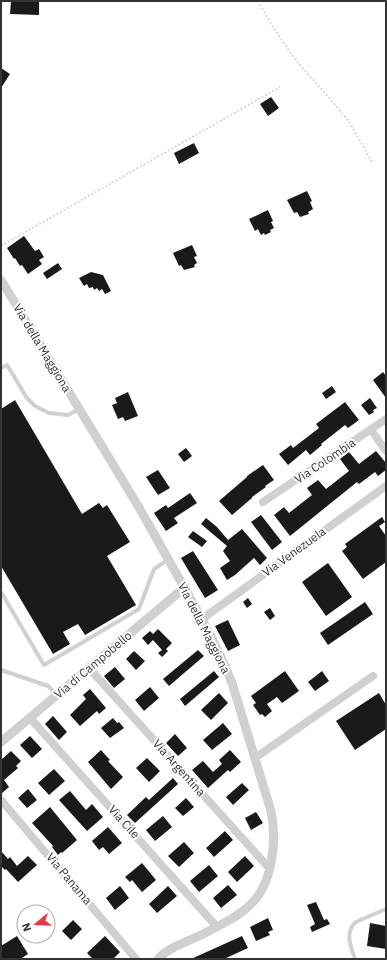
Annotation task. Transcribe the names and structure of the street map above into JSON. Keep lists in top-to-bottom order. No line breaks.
{"streets":{"street":["Via della Maggiona","Via Colombia","Via Venezuela","Via di Campobello","Via Argentina","Via Cile","Via Panama"]},"crossings":[["Via della Maggiona","Via Venezuela"],["Via della Maggiona","Via di Campobello"],["Via della Maggiona","Via Argentina"],["Via della Maggiona","Via Cile"],["Via di Campobello","Via Argentina"],["Via di Campobello","Via Cile"]],"north":"left"}
